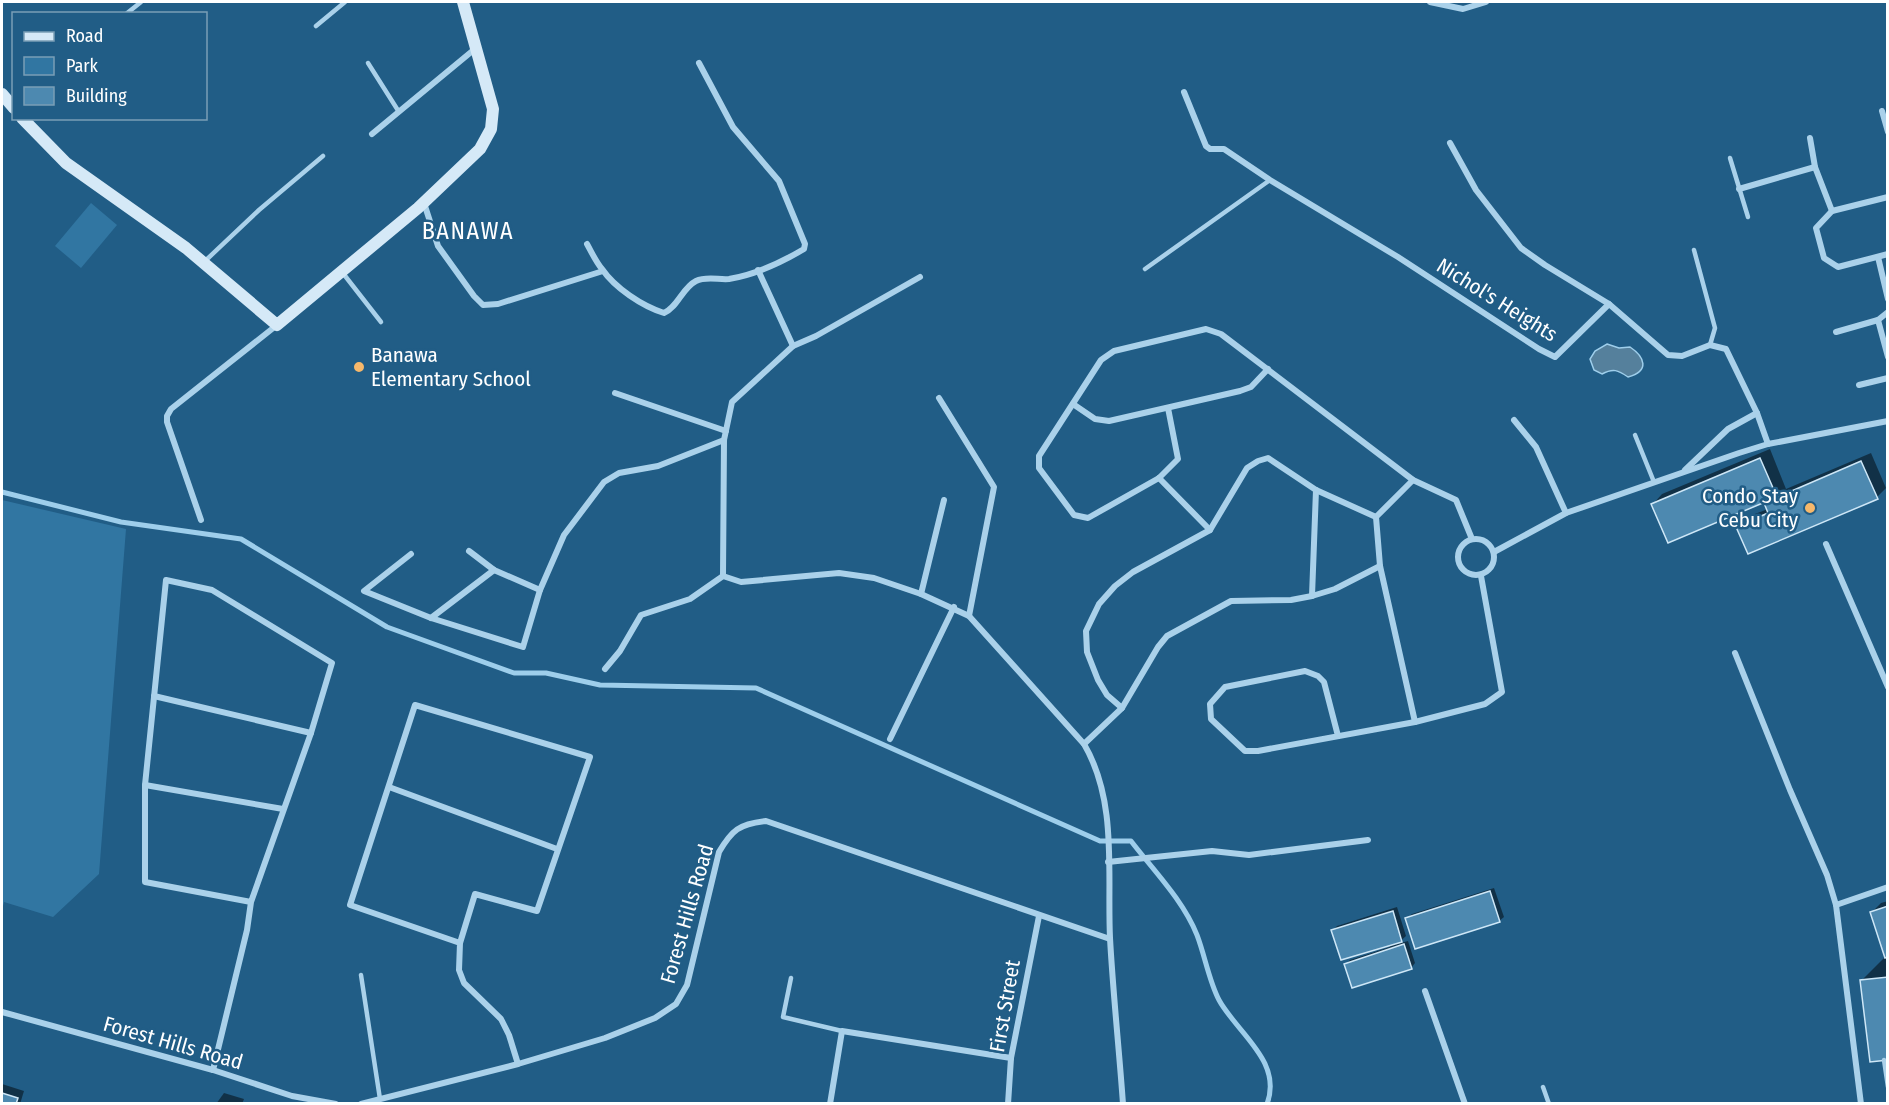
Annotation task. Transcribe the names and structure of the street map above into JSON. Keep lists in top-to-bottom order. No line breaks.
{"streets":{"street":["Nichol's Heights","Forest Hills Road","First Street"]},"crossings":[["Forest Hills Road","First Street"]],"districts":["BANAWA"],"places":["Banawa Elementary School","Condo Stay Cebu City"],"legend":["Road","Park","Building"]}
